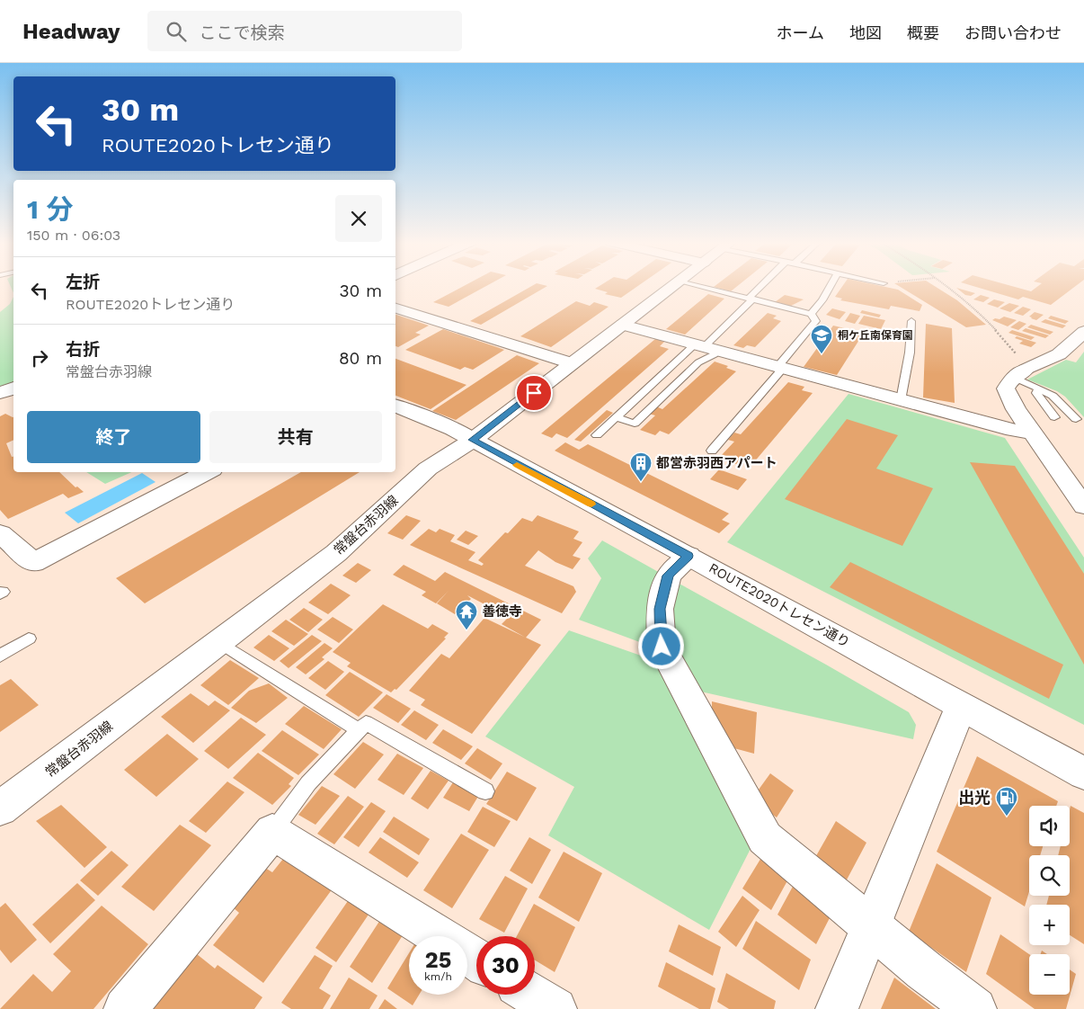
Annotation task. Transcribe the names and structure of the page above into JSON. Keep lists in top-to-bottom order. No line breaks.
{"streets":{"street":["常盤台赤羽線","ROUTE2020トレセン通り"]},"crossings":[["常盤台赤羽線","ROUTE2020トレセン通り"]],"places":{"school or university":["桐ケ丘南保育園"],"building":["都営赤羽西アパート"],"temple":["善徳寺"],"fuel station":["出光"]},"page":{"header":"Headway","search":"ここで検索","nav":["ホーム","地図","概要","お問い合わせ"],"turn":["30 m","ROUTE2020トレセン通り"],"heading":["1 分","150 m · 06:03"],"list":[{"name":"左折","note":"ROUTE2020トレセン通り","value":"30 m"},{"name":"右折","note":"常盤台赤羽線","value":"80 m"}],"buttons":["終了","共有"],"map_buttons":["+","−"],"speed":"25 km/h","limit":"30"}}
